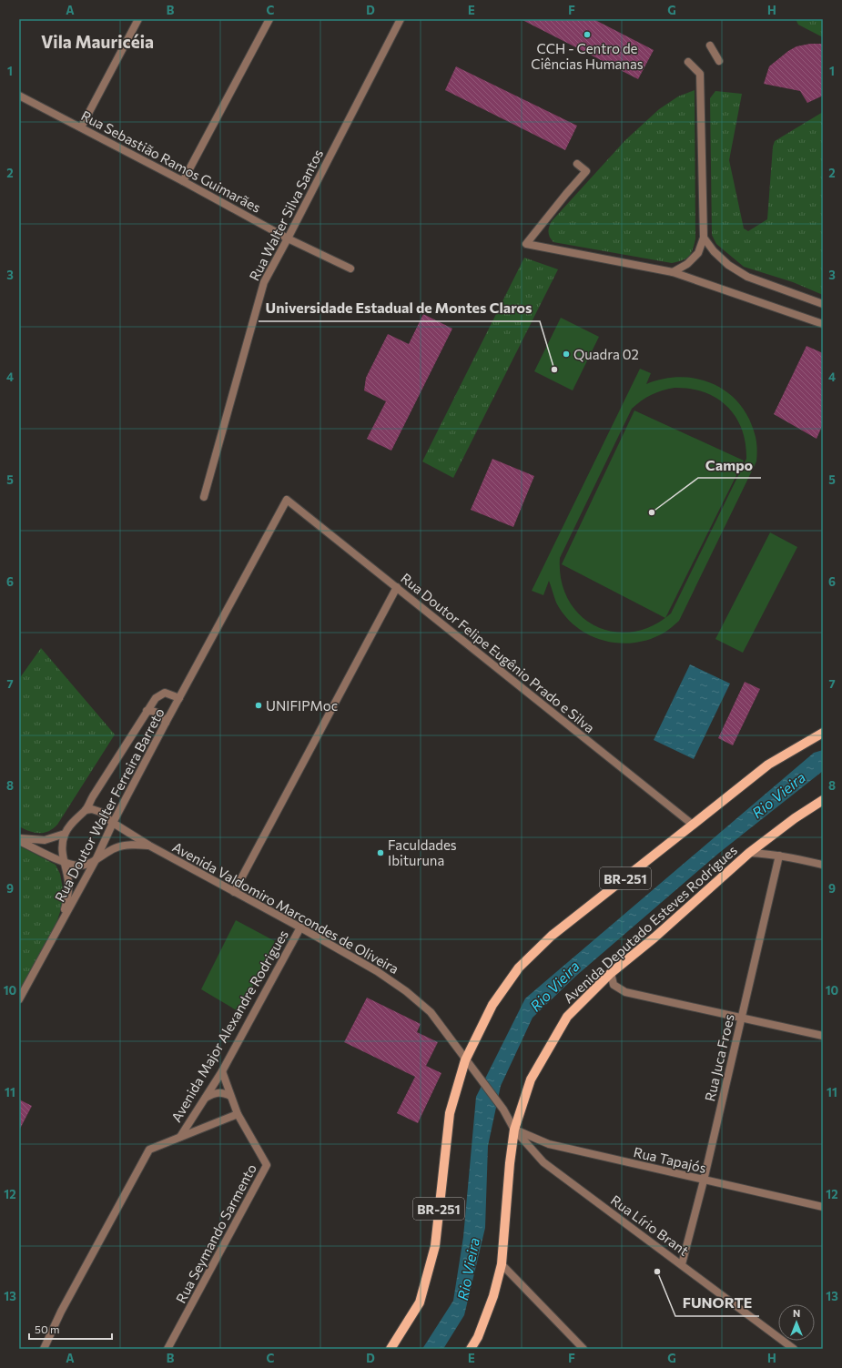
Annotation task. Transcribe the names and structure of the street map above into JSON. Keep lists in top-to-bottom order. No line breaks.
{"streets":{"main road":["BR-251","Avenida Deputado Esteves Rodrigues"],"street":["Rua Sebastião Ramos Guimarães","Rua Walter Silva Santos","Rua Doutor Felipe Eugênio Prado e Silva","Rua Doutor Walter Ferreira Barreto","Avenida Valdomiro Marcondes de Oliveira","Avenida Major Alexandre Rodrigues","Rua Juca Froes","Rua Tapajós","Rua Lírio Brant","Rua Seymando Sarmento"]},"crossings":[["Rua Sebastião Ramos Guimarães","Rua Walter Silva Santos"],["Rua Doutor Felipe Eugênio Prado e Silva","Rua Doutor Walter Ferreira Barreto"],["Rua Doutor Felipe Eugênio Prado e Silva","BR-251"],["Rua Doutor Walter Ferreira Barreto","Avenida Valdomiro Marcondes de Oliveira"],["BR-251","Avenida Valdomiro Marcondes de Oliveira"],["Avenida Valdomiro Marcondes de Oliveira","Avenida Major Alexandre Rodrigues"],["Avenida Valdomiro Marcondes de Oliveira","Rua Lírio Brant"],["Avenida Deputado Esteves Rodrigues","Rua Tapajós"],["Avenida Deputado Esteves Rodrigues","Rua Lírio Brant"],["Avenida Major Alexandre Rodrigues","Rua Seymando Sarmento"],["Rua Juca Froes","Rua Tapajós"],["Rua Juca Froes","Rua Lírio Brant"],["Rua Tapajós","Rua Lírio Brant"]],"districts":["Vila Mauricéia"],"water":["Rio Vieira"],"places":["CCH - Centro de Ciências Humanas","Quadra 02","Universidade Estadual de Montes Claros","Campo","UNIFIPMoc","Faculdades Ibituruna","FUNORTE"],"scale_bar":"50 m","north":"top","grid":{"columns":["A","B","C","D","E","F","G","H"],"rows":["1","2","3","4","5","6","7","8","9","10","11","12","13"]}}
